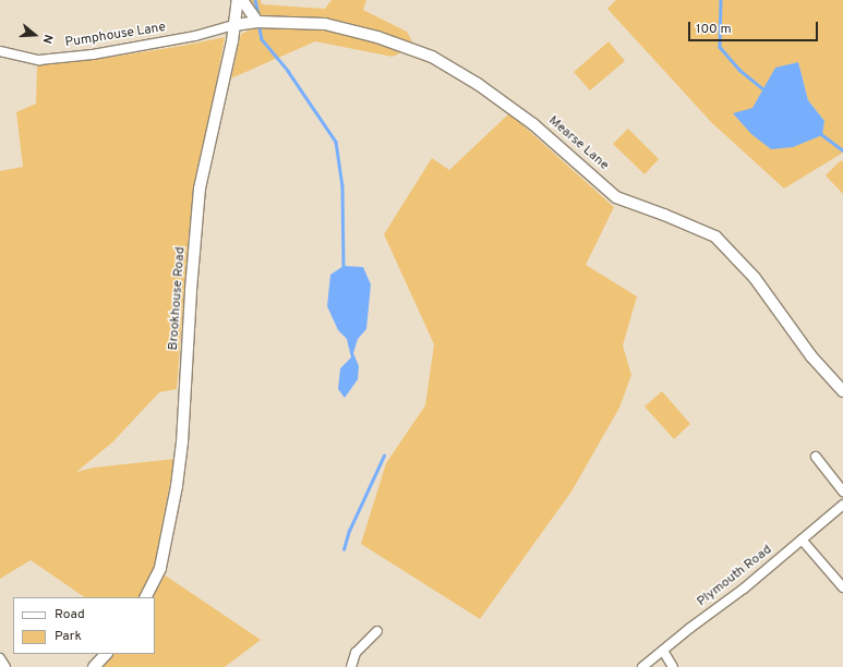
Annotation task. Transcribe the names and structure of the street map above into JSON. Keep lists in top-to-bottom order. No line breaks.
{"streets":{"street":["Pumphouse Lane","Mearse Lane","Brookhouse Road","Plymouth Road"]},"crossings":[["Pumphouse Lane","Mearse Lane"],["Pumphouse Lane","Brookhouse Road"],["Mearse Lane","Brookhouse Road"]],"legend":["Road","Park"],"scale_bar":"100 m","north":"right"}
